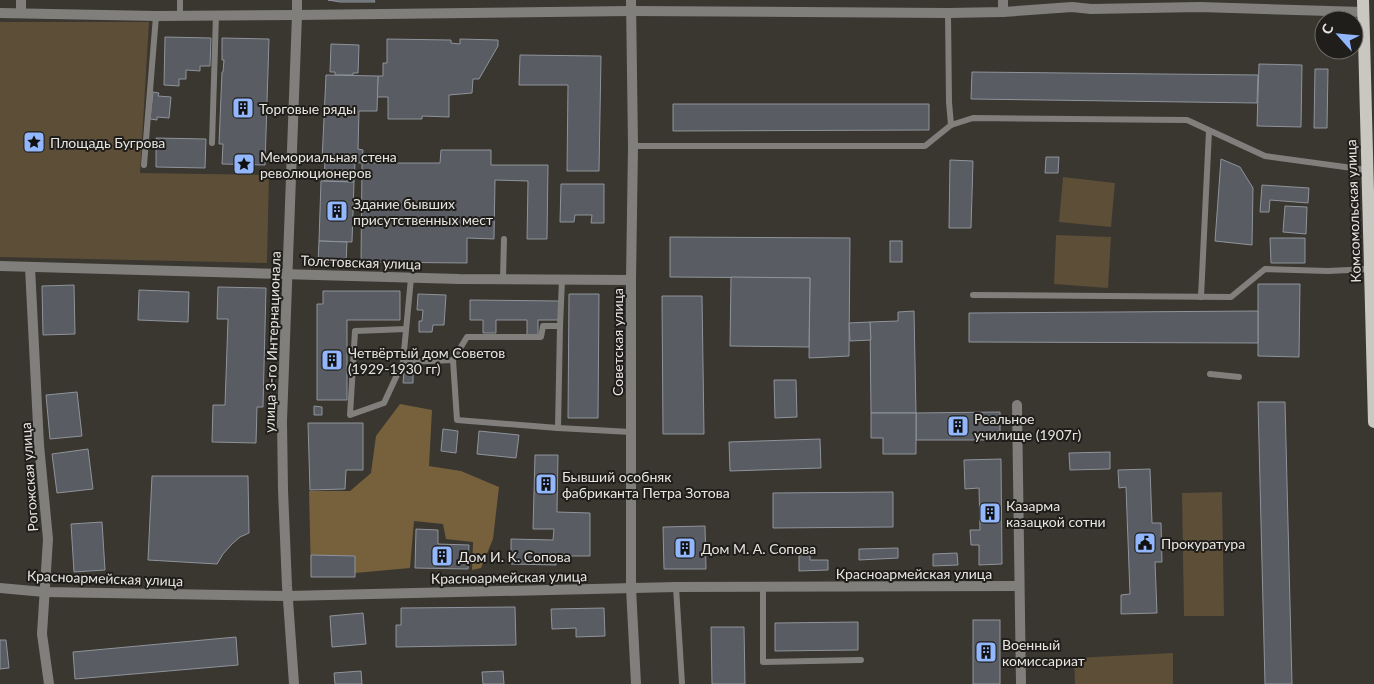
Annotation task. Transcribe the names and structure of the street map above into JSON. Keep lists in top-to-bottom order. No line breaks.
{"streets":{"main road":["Комсомольская улица"],"street":["Толстовская улица","улица 3-го Интернационала","Советская улица","Рогожская улица","Красноармейская улица"]},"crossings":[["Толстовская улица","улица 3-го Интернационала"],["Толстовская улица","Советская улица"],["Толстовская улица","Рогожская улица"],["улица 3-го Интернационала","Красноармейская улица"],["Советская улица","Красноармейская улица"],["Рогожская улица","Красноармейская улица"]],"places":{"building":["Торговые ряды","Здание бывших присутственных мест","Четвёртый дом Советов (1929-1930 гг)","Реальное училище (1907г)","Бывший особняк фабриканта Петра Зотова","Казарма казацкой сотни","Дом М. А. Сопова","Дом И. К. Сопова","Военный комиссариат"],"place":["Площадь Бугрова","Мемориальная стена революционеров"],"public building":["Прокуратура"]},"north":"top left"}
